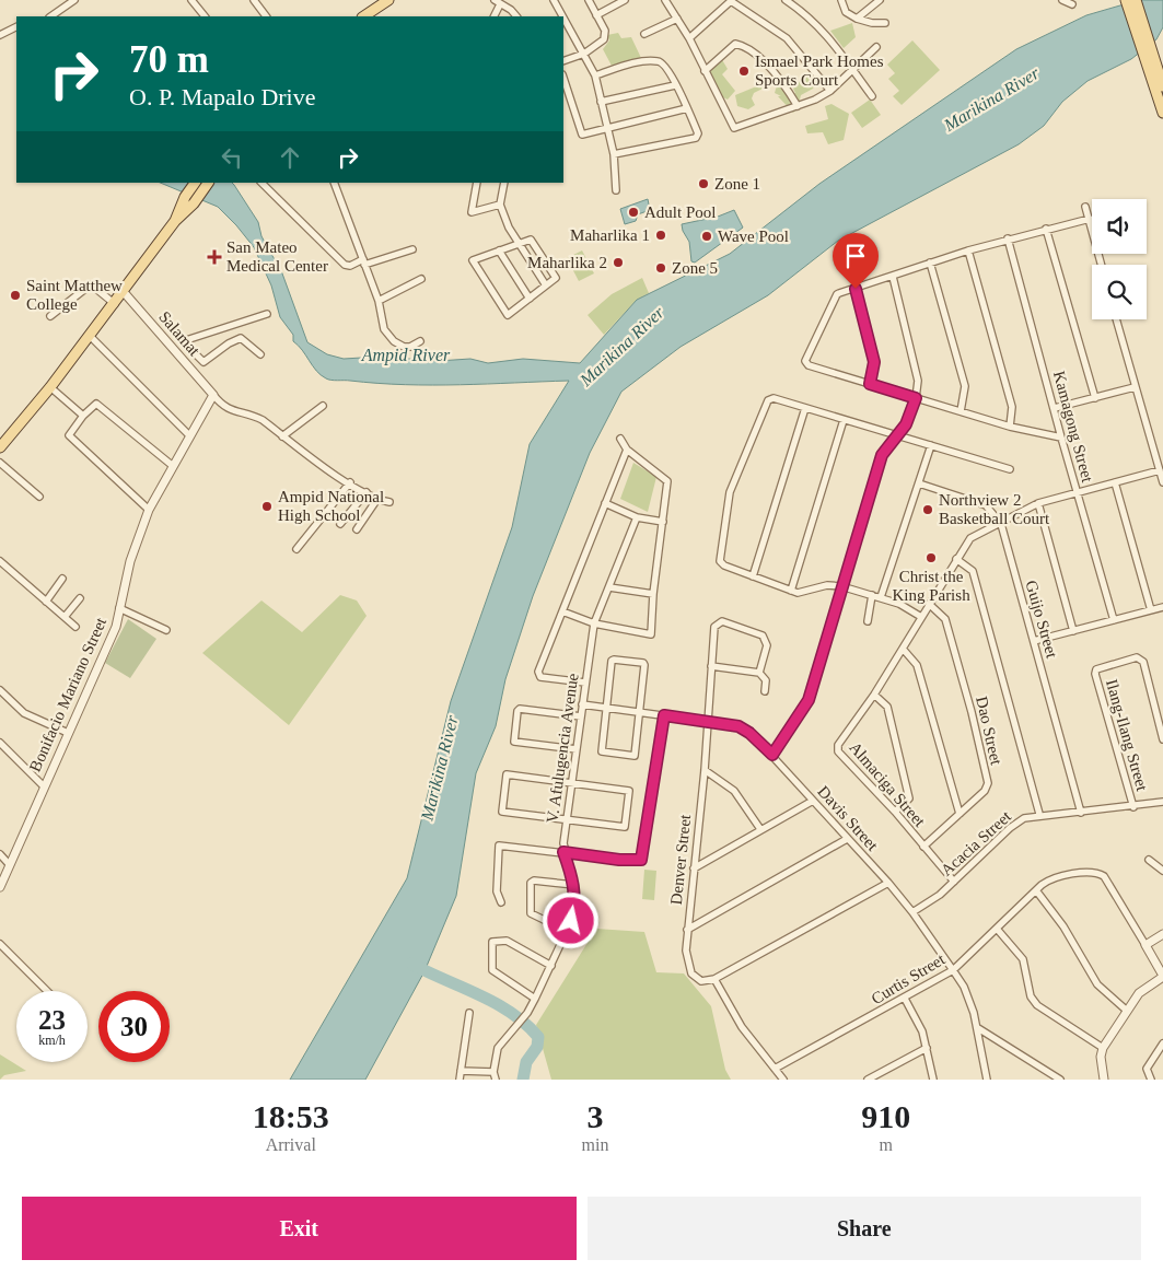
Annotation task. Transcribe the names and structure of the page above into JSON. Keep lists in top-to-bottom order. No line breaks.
{"streets":{"street":["Salamat","Kamagong Street","Guijo Street","Bonifacio Mariano Street","Dao Street","Ilang-Ilang Street","V. Afulugencia Avenue","Almaciga Street","Davis Street","Acacia Street","Denver Street","Curtis Street"]},"crossings":[["Salamat","Bonifacio Mariano Street"],["Kamagong Street","Almaciga Street"],["Guijo Street","Almaciga Street"],["Guijo Street","Acacia Street"],["Dao Street","Almaciga Street"],["Ilang-Ilang Street","Acacia Street"],["V. Afulugencia Avenue","Davis Street"],["Almaciga Street","Acacia Street"],["Davis Street","Acacia Street"],["Davis Street","Denver Street"],["Davis Street","Curtis Street"]],"water":["Marikina River","Ampid River"],"places":{"other":["Ismael Park Homes Sports Court","Zone 1","Adult Pool","Maharlika 1","Wave Pool","Maharlika 2","Zone 5","Saint Matthew College","Ampid National High School","Northview 2 Basketball Court","Christ the King Parish"],"health":["San Mateo Medical Center"]},"page":{"turn":["70 m","O. P. Mapalo Drive"],"speed":"23 km/h","limit":"30","eta":["18:53","Arrival","3","min","910","m"],"buttons":["Exit","Share"]}}
